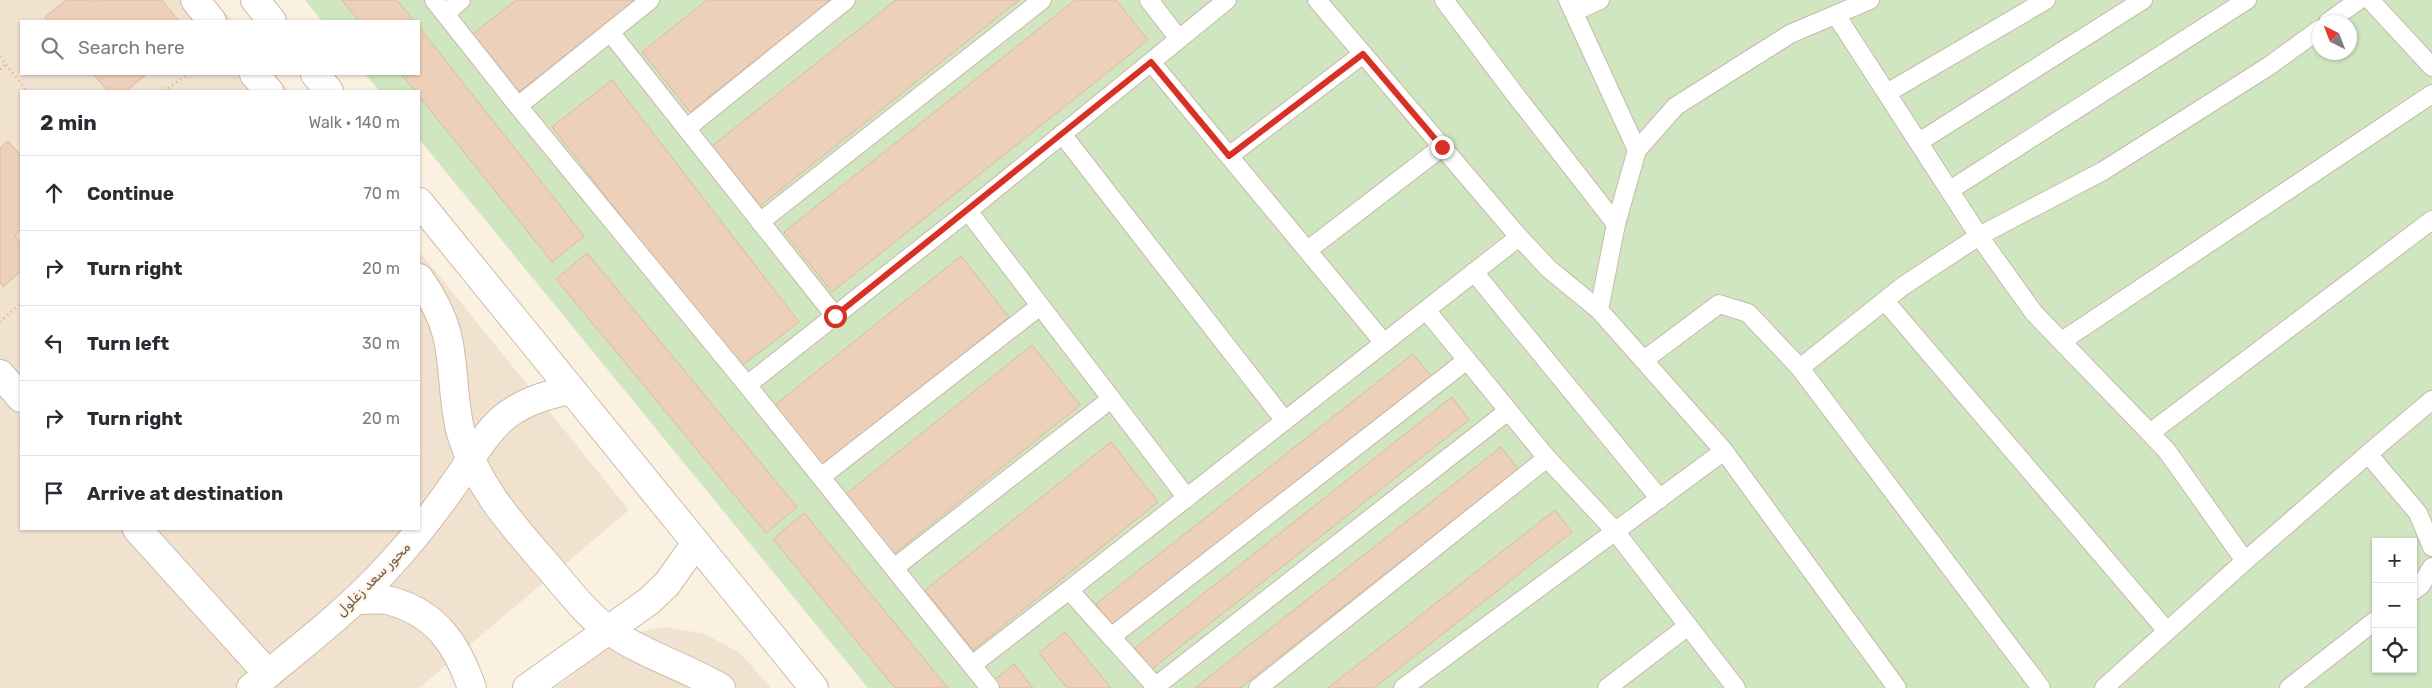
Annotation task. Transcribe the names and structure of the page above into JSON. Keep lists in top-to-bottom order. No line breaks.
{"streets":{"main road":["محور سعد زغلول"]},"north":"top left","page":{"search":"Search here","heading":["2 min","Walk · 140 m"],"list":[["Continue","70 m"],["Turn right","20 m"],["Turn left","30 m"],["Turn right","20 m"],"Arrive at destination"],"map_buttons":["+","−"]}}
